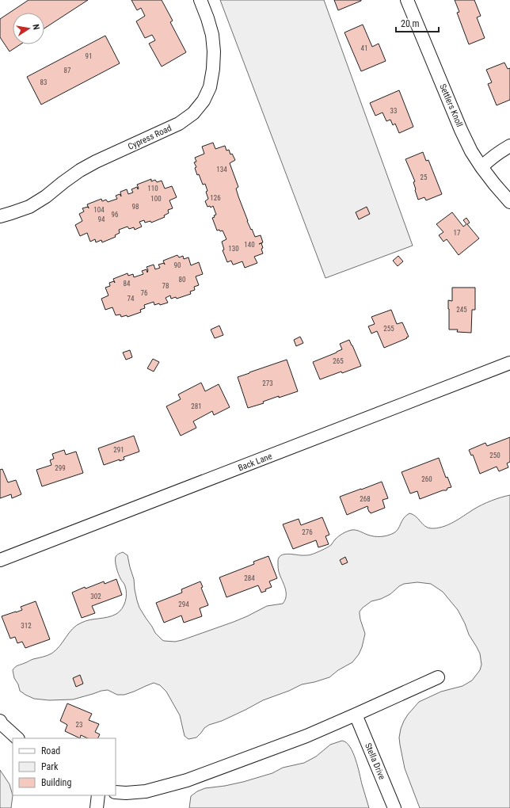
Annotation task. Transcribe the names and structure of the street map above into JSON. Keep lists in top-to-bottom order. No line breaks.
{"streets":{"street":["Settlers Knoll","Cypress Road","Back Lane","Stella Drive"]},"house_numbers":["41","91","87","83","33","134","25","110","126","100","98","104","96","94","17","140","130","90","80","84","78","76","74","245","255","265","273","281","291","250","299","260","268","276","284","302","294","312","23"],"legend":["Road","Park","Building"],"scale_bar":"20 m","north":"right"}
